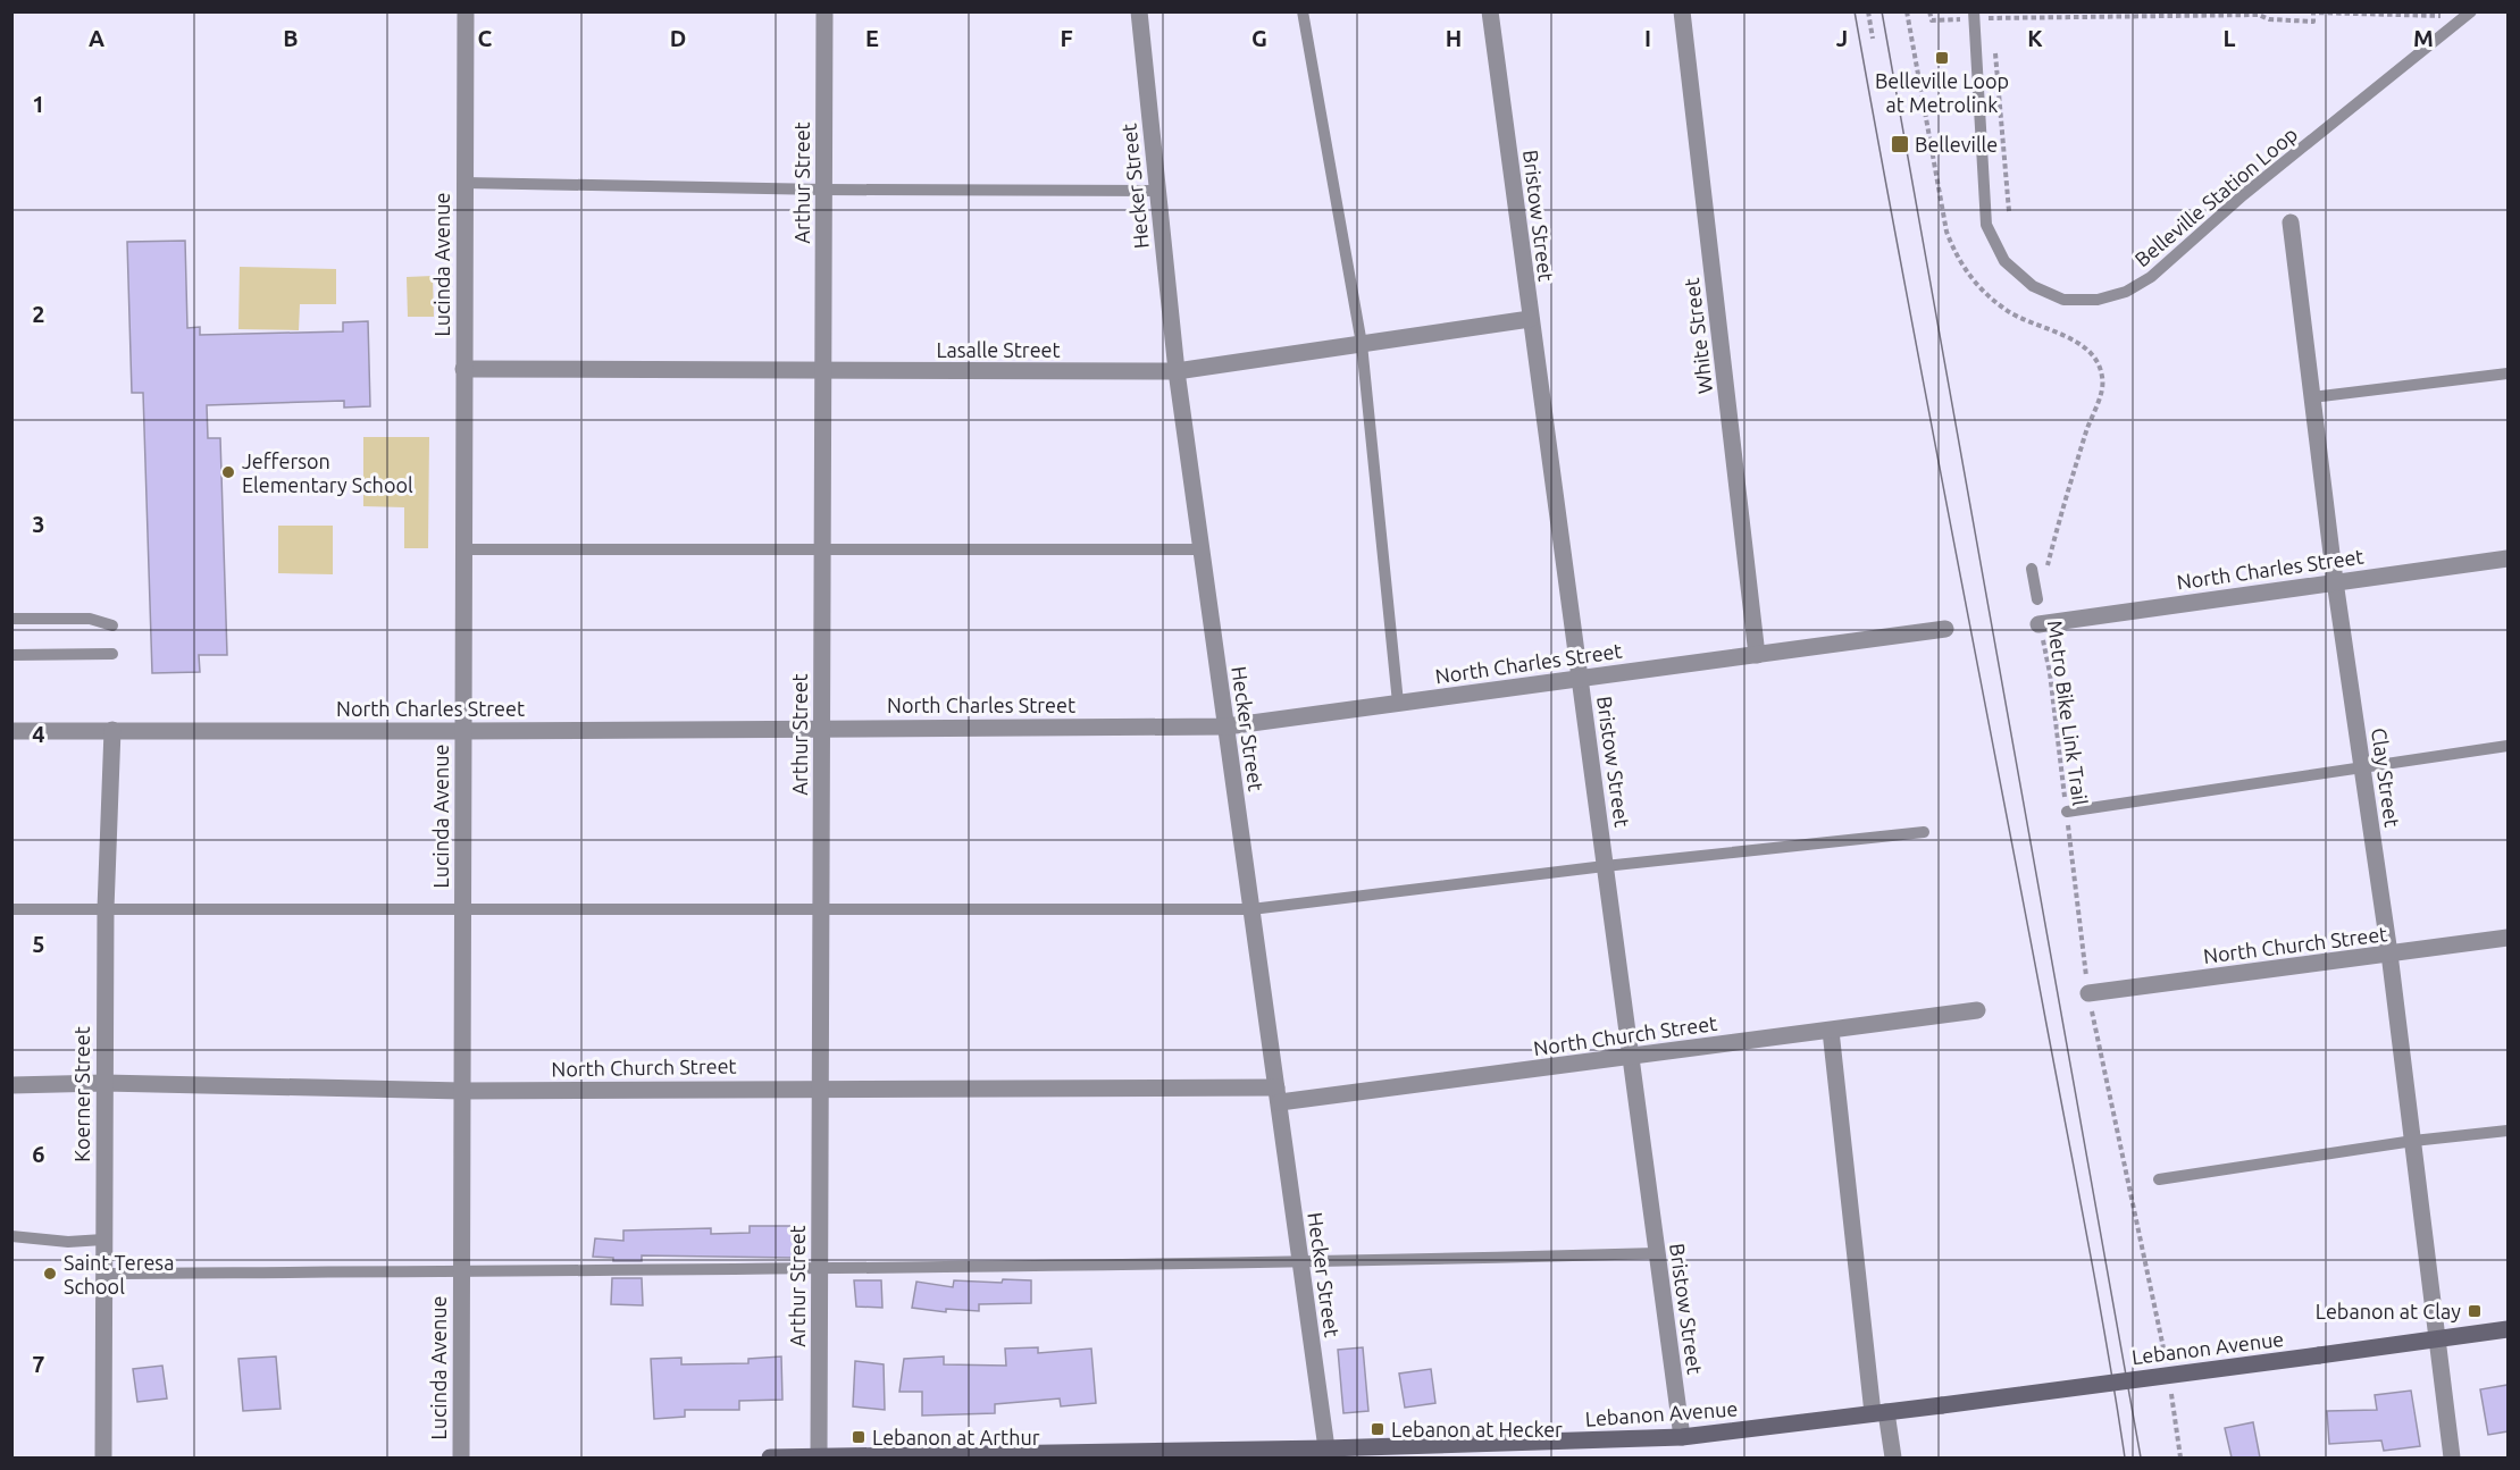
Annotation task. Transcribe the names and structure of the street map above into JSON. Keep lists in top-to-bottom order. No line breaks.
{"streets":{"main road":["Lebanon Avenue"],"street":["Arthur Street","Hecker Street","Bristow Street","Lucinda Avenue","White Street","Lasalle Street","North Charles Street","Clay Street","North Church Street","Koerner Street"],"lane":["Belleville Station Loop"],"path":["Metro Bike Link Trail"]},"crossings":[["Arthur Street","Lasalle Street"],["Arthur Street","North Charles Street"],["Arthur Street","North Church Street"],["Arthur Street","Lebanon Avenue"],["Hecker Street","Lasalle Street"],["Hecker Street","North Charles Street"],["Hecker Street","North Church Street"],["Hecker Street","Lebanon Avenue"],["Bristow Street","Lasalle Street"],["Bristow Street","North Charles Street"],["Bristow Street","North Church Street"],["Bristow Street","Lebanon Avenue"],["Lucinda Avenue","Lasalle Street"],["Lucinda Avenue","North Charles Street"],["Lucinda Avenue","North Church Street"],["White Street","North Charles Street"],["North Charles Street","Metro Bike Link Trail"],["North Charles Street","Clay Street"],["North Charles Street","Koerner Street"],["Metro Bike Link Trail","North Church Street"],["Clay Street","North Church Street"],["Clay Street","Lebanon Avenue"],["North Church Street","Koerner Street"]],"places":{"transit":["Belleville Loop at Metrolink","Belleville","Lebanon at Clay","Lebanon at Hecker","Lebanon at Arthur"],"other":["Jefferson Elementary School","Saint Teresa School"]},"grid":{"columns":["A","B","C","D","E","F","G","H","I","J","K","L","M"],"rows":["1","2","3","4","5","6","7"]}}
